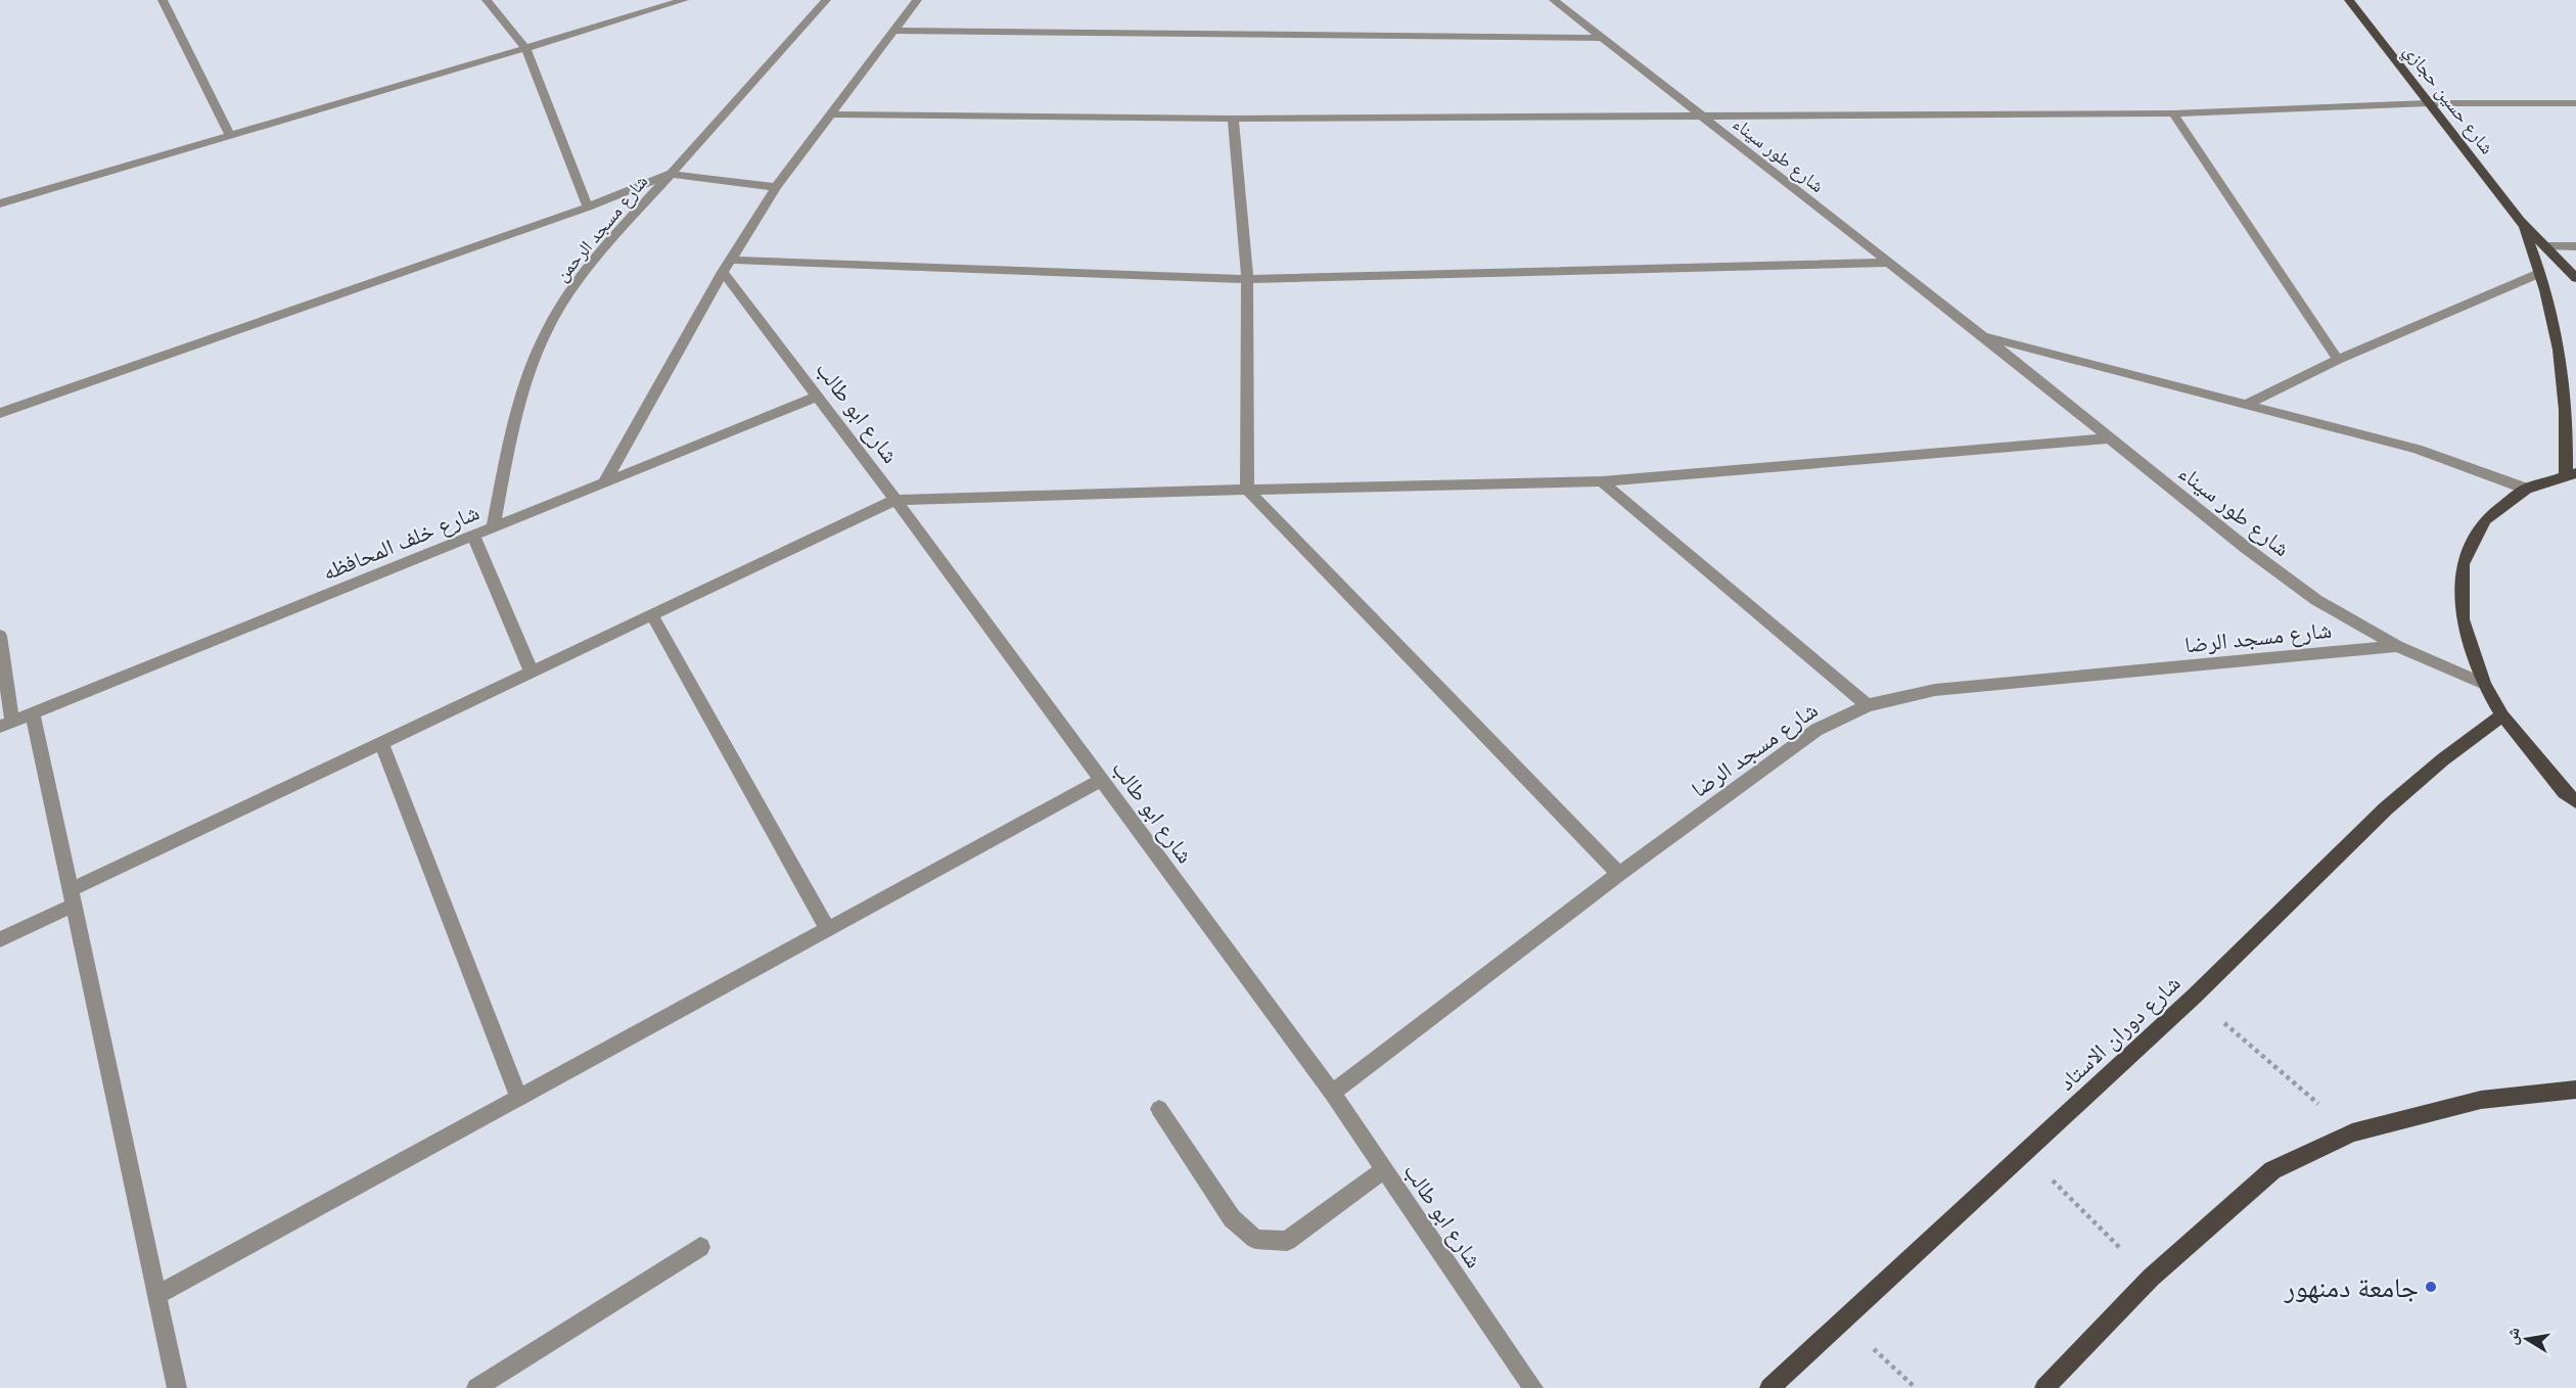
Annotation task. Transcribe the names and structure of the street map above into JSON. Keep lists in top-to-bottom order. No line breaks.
{"streets":{"main road":["شارع حسين حجازي","شارع دوران الاستاد"],"street":["شارع طور سيناء","شارع مسجد الرحمن","شارع ابو طالب","شارع خلف المحافظه","شارع مسجد الرضا"]},"crossings":[["شارع طور سيناء","شارع مسجد الرضا"],["شارع مسجد الرحمن","شارع خلف المحافظه"],["شارع ابو طالب","شارع خلف المحافظه"],["شارع ابو طالب","شارع مسجد الرضا"]],"places":["جامعة دمنهور"],"north":"left"}
